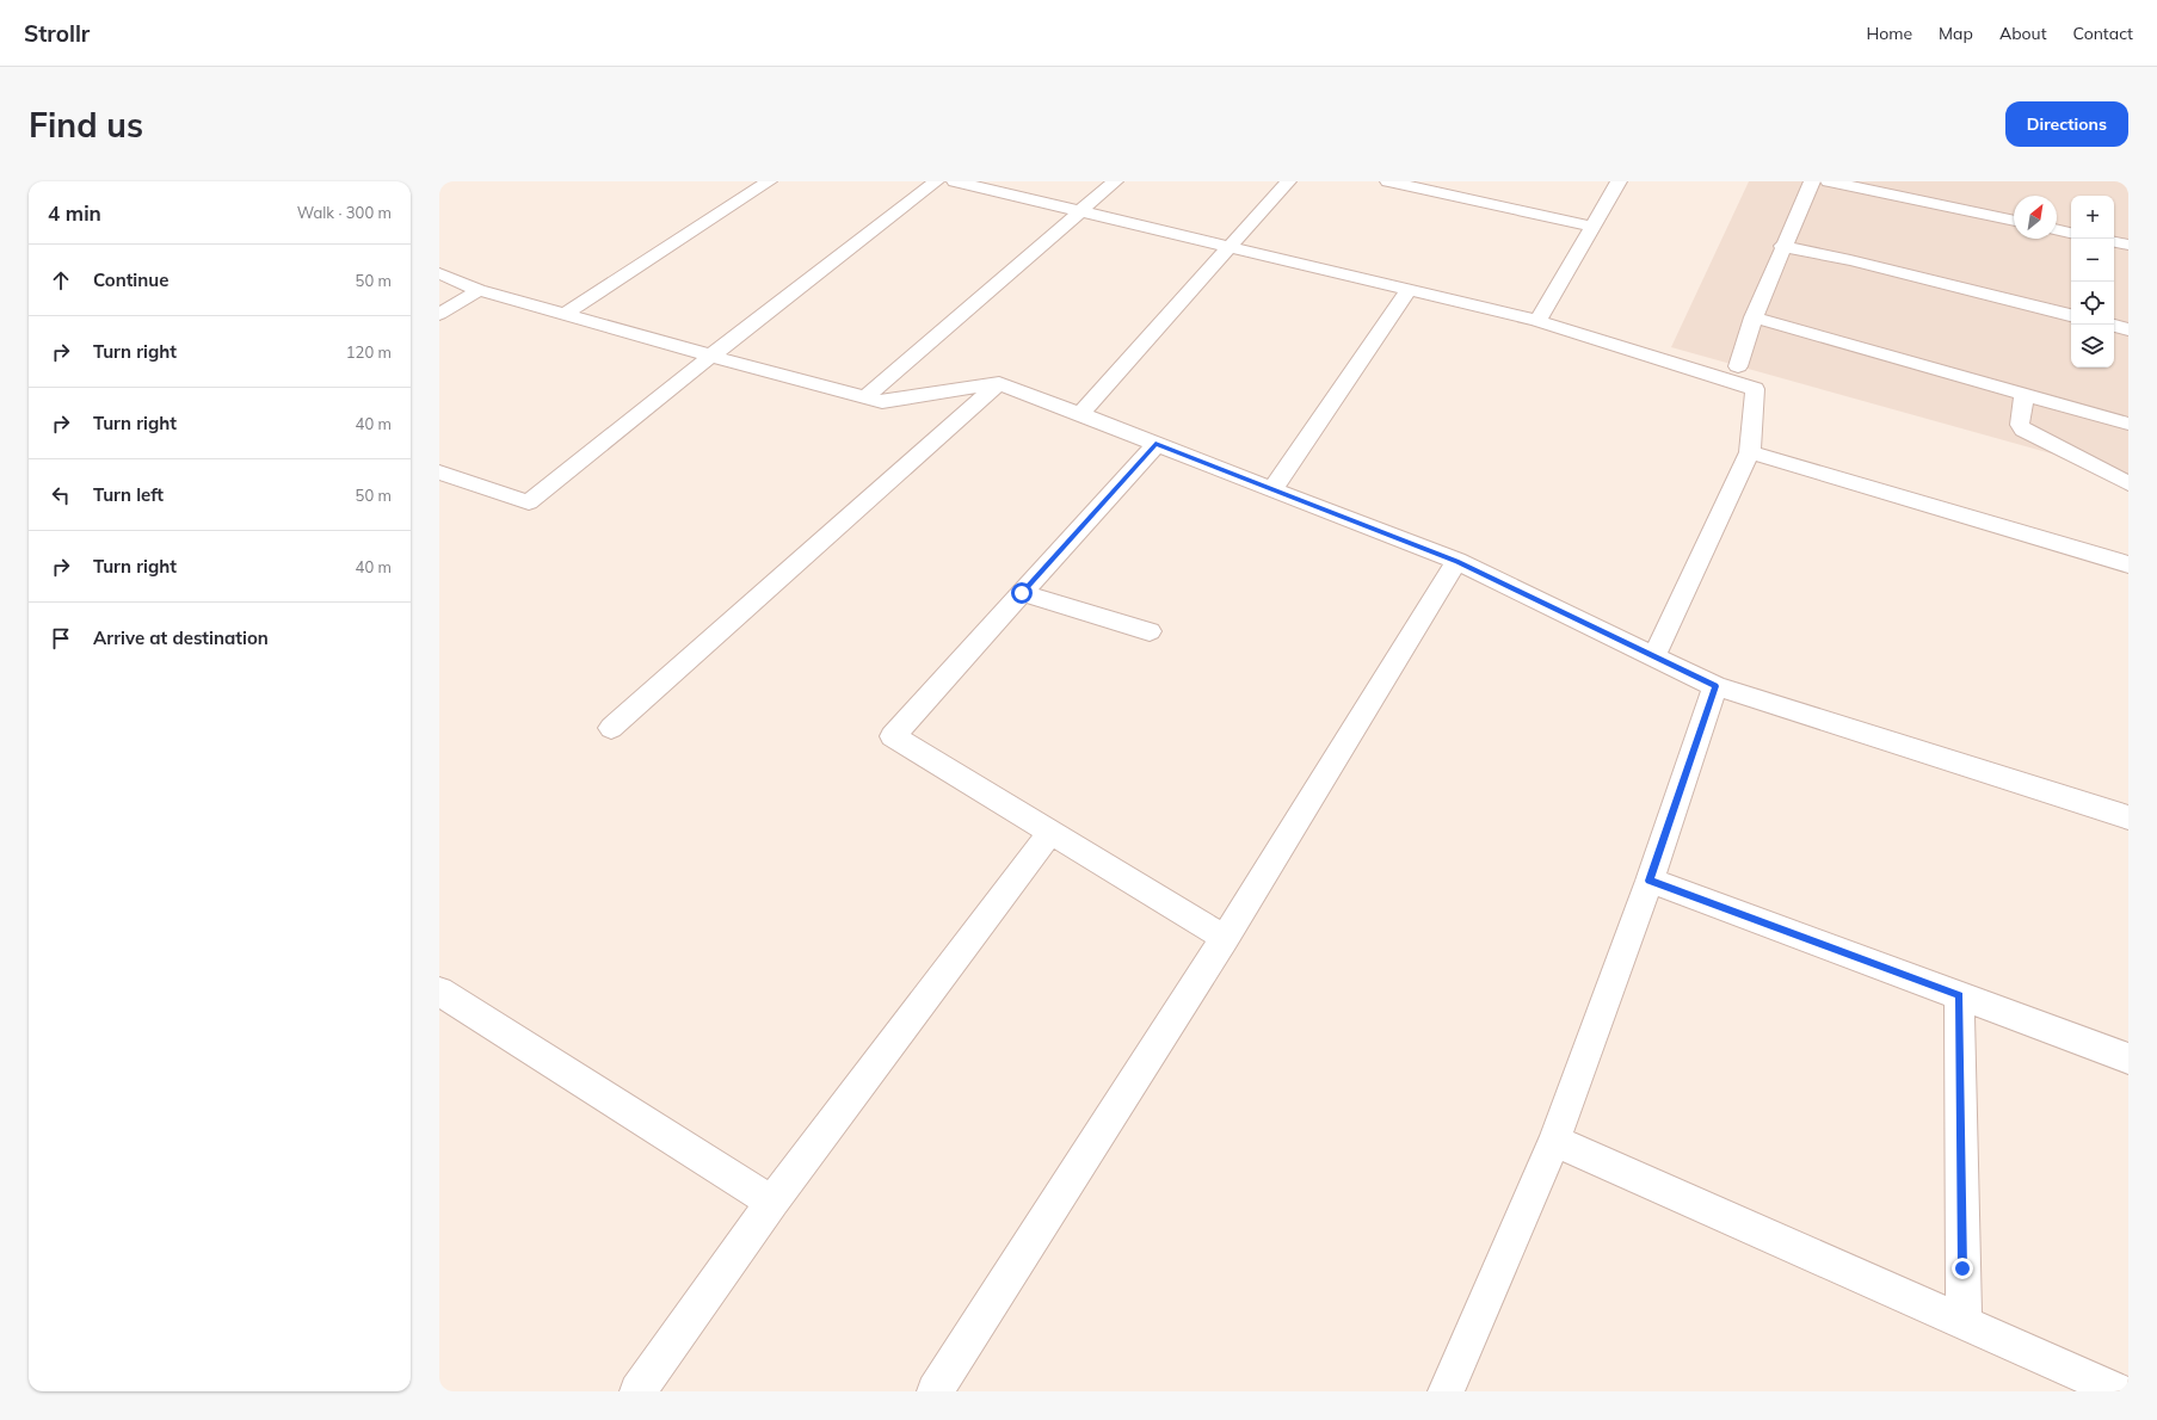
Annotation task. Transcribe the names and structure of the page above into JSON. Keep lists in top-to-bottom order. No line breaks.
{"north":"top right","page":{"header":"Strollr","nav":["Home","Map","About","Contact"],"buttons":"Directions","title":"Find us","heading":["4 min","Walk · 300 m"],"map_buttons":["+","−"],"list":[["Continue","50 m"],["Turn right","120 m"],["Turn right","40 m"],["Turn left","50 m"],["Turn right","40 m"],"Arrive at destination"]}}
